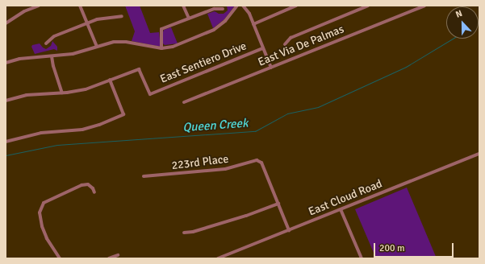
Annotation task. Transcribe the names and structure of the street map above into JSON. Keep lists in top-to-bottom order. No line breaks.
{"streets":{"street":["East Via De Palmas","East Sentiero Drive","223rd Place","East Cloud Road"]},"crossings":[["223rd Place","East Cloud Road"]],"water":["Queen Creek"],"scale_bar":"200 m","north":"top"}
